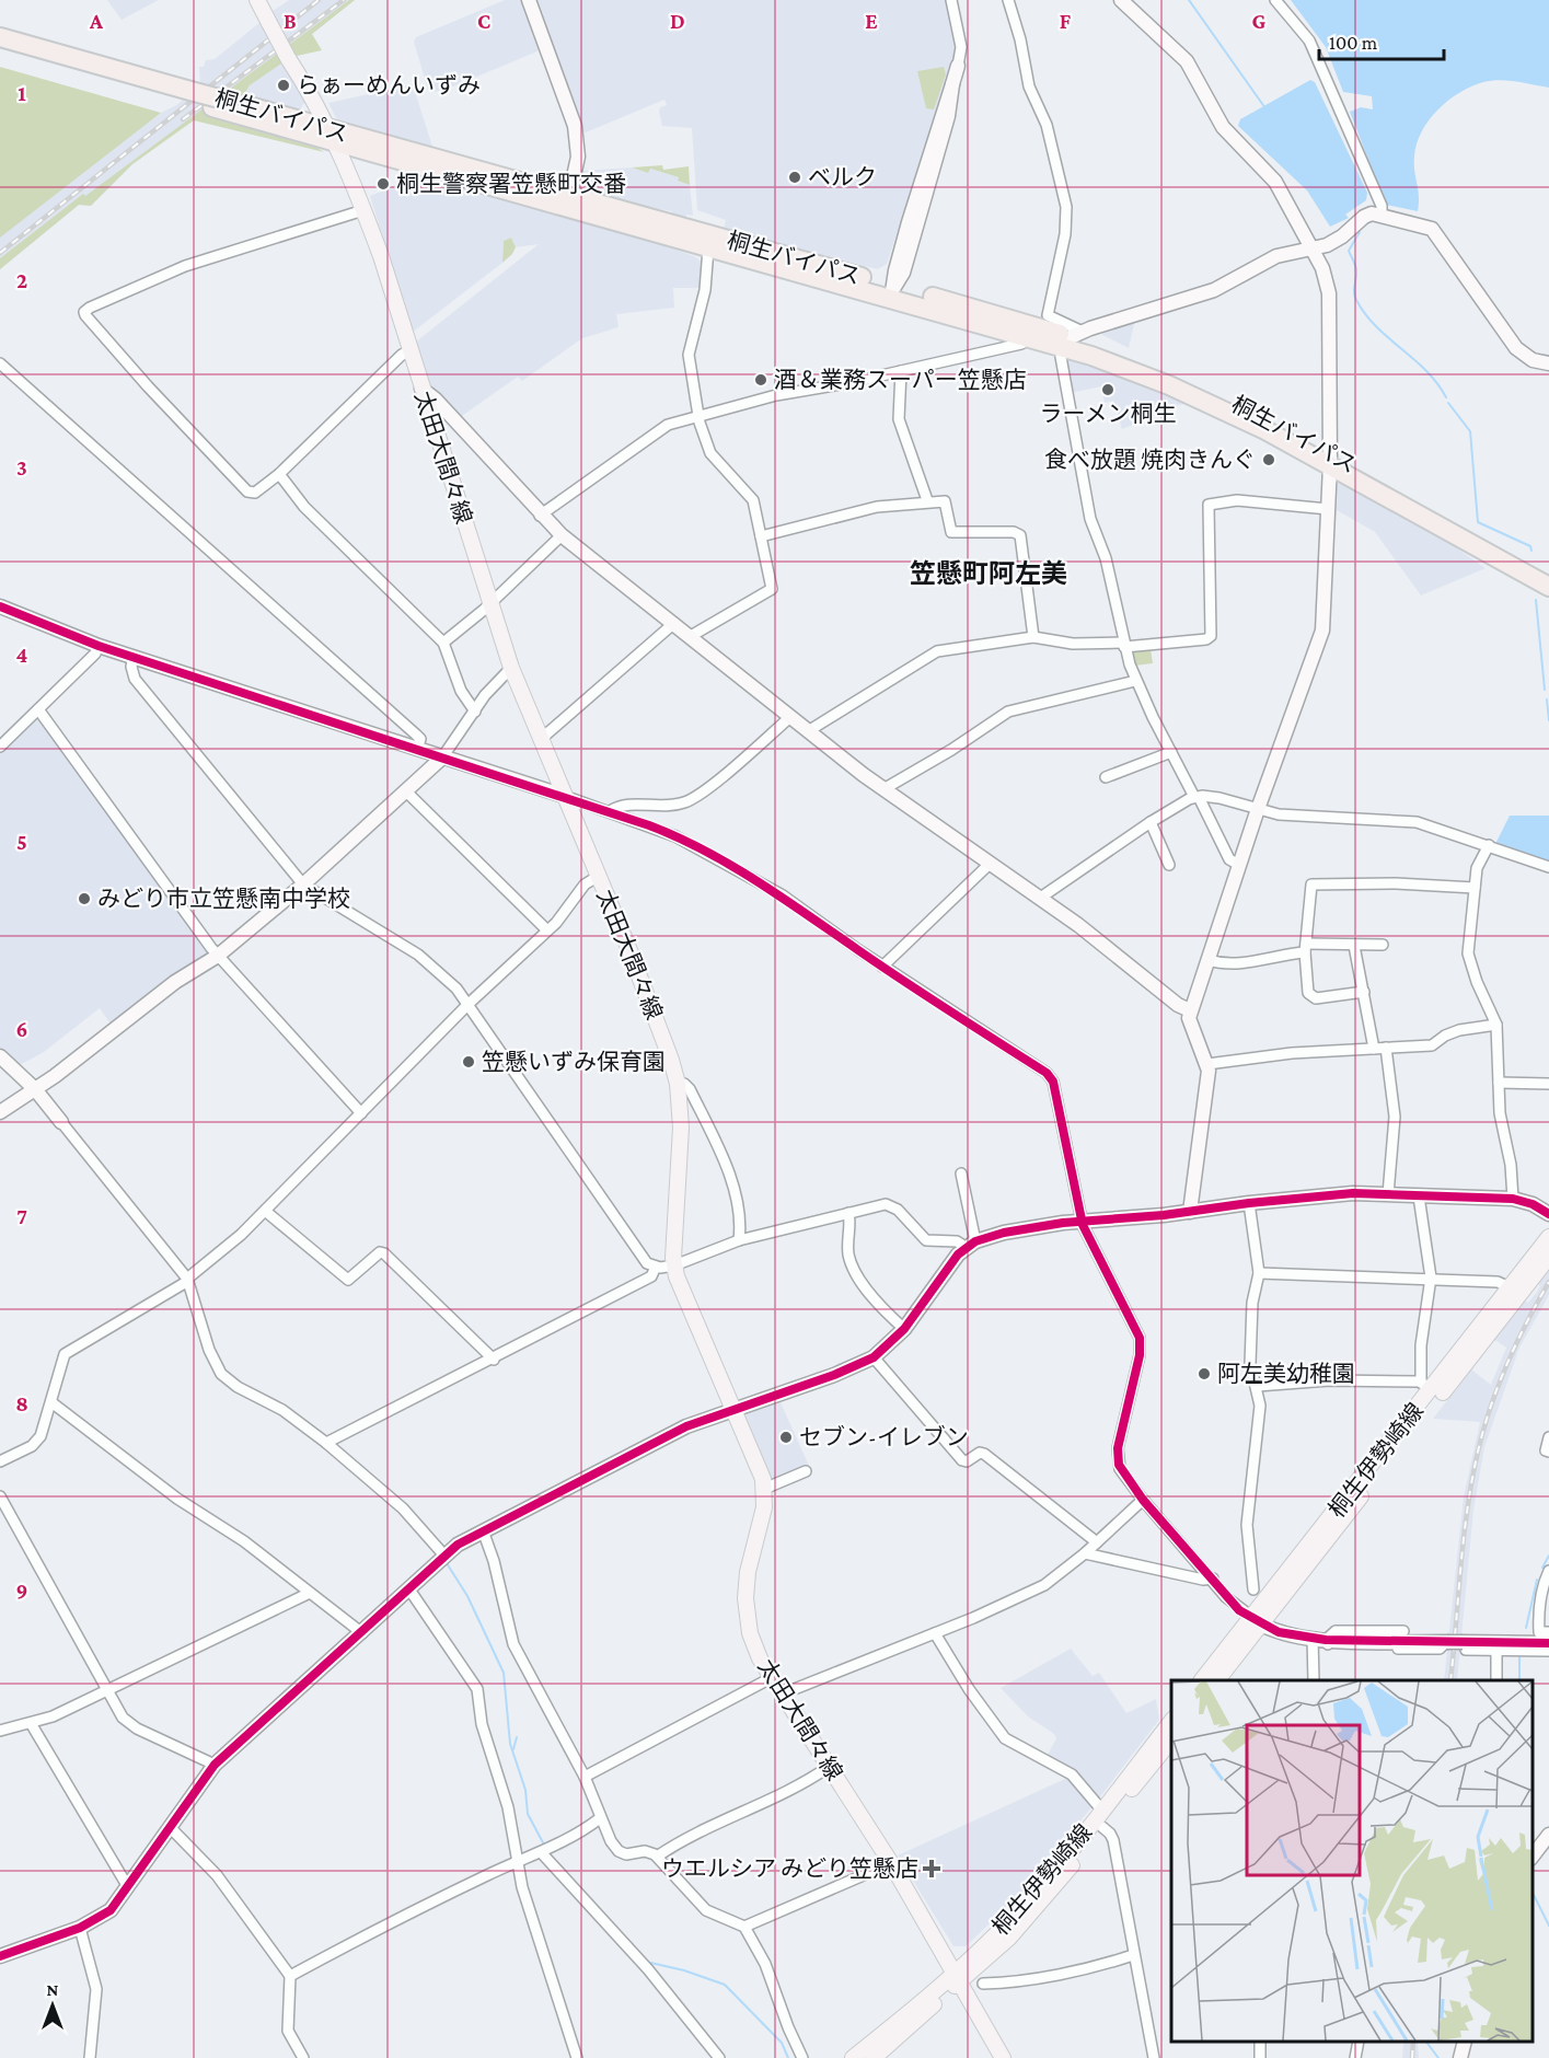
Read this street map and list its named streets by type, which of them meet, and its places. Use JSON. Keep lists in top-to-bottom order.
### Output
{
  "streets": {
    "highway": ["桐生バイパス"],
    "main road": ["太田大間々線", "桐生伊勢崎線"]
  },
  "crossings": [
    ["桐生バイパス", "太田大間々線"],
    ["太田大間々線", "桐生伊勢崎線"]
  ],
  "districts": ["笠懸町阿左美"],
  "places": {
    "other": [
      "らぁーめんいずみ",
      "ベルク",
      "桐生警察署笠懸町交番",
      "酒＆業務スーパー笠懸店",
      "ラーメン桐生",
      "食べ放題 焼肉きんぐ",
      "みどり市立笠懸南中学校",
      "笠懸いずみ保育園",
      "阿左美幼稚園",
      "セブン-イレブン"
    ],
    "health": ["ウエルシア みどり笠懸店"]
  },
  "scale_bar": "100 m",
  "north": "top",
  "grid": {
    "columns": [
      "A",
      "B",
      "C",
      "D",
      "E",
      "F",
      "G"
    ],
    "rows": [
      "1",
      "2",
      "3",
      "4",
      "5",
      "6",
      "7",
      "8",
      "9"
    ]
  }
}
